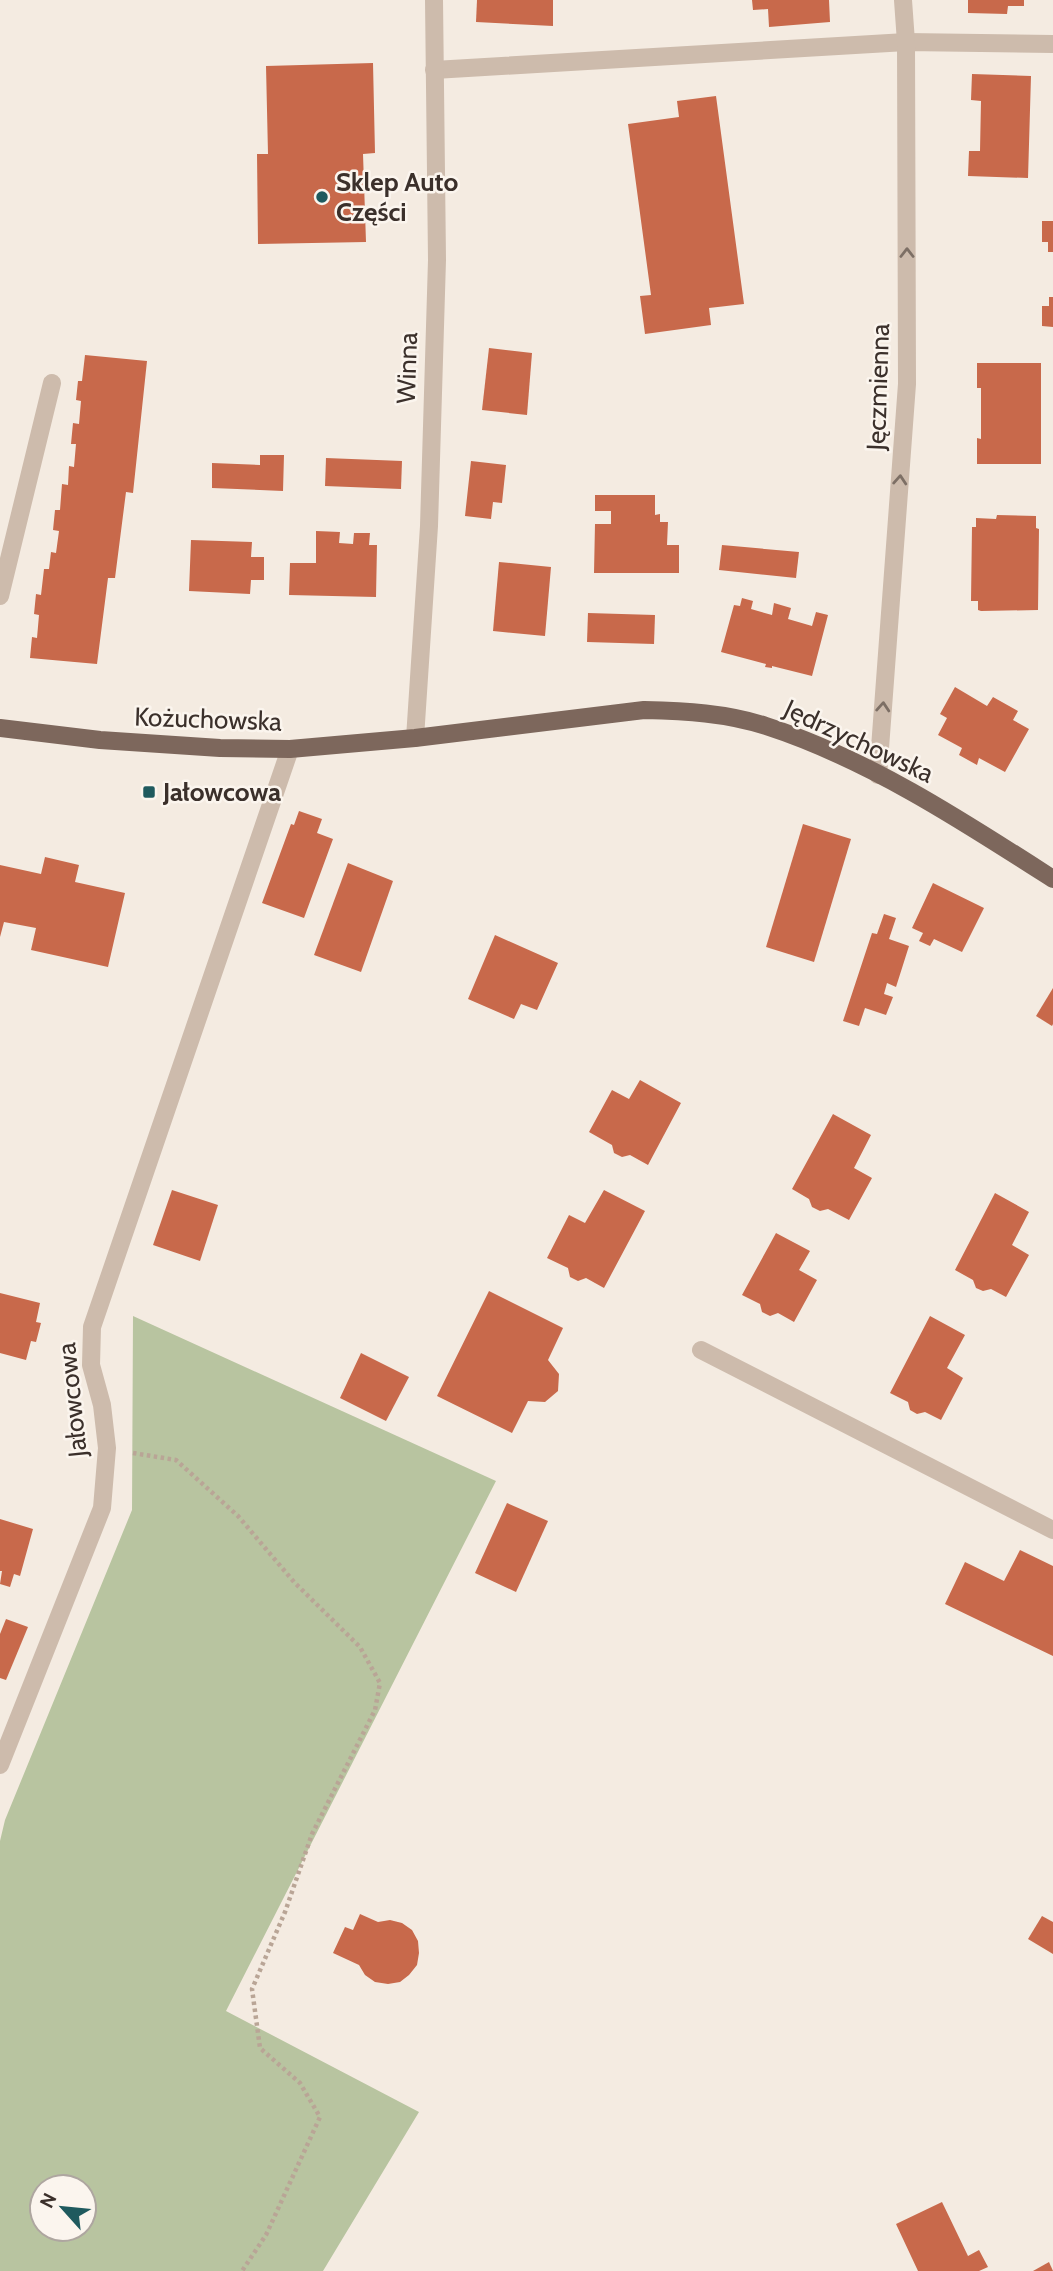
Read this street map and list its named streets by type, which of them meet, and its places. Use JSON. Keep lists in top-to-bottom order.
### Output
{
  "streets": {
    "main road": ["Kożuchowska", "Jędrzychowska"],
    "street": ["Winna", "Jęczmienna", "Jałowcowa"]
  },
  "crossings": [
    ["Winna", "Kożuchowska"],
    ["Winna", "Jędrzychowska"],
    ["Jęczmienna", "Jędrzychowska"],
    ["Kożuchowska", "Jędrzychowska"],
    ["Kożuchowska", "Jałowcowa"]
  ],
  "one_way": ["Jęczmienna"],
  "places": {
    "other": ["Sklep Auto Części"],
    "transit": ["Jałowcowa"]
  },
  "north": "top left"
}
